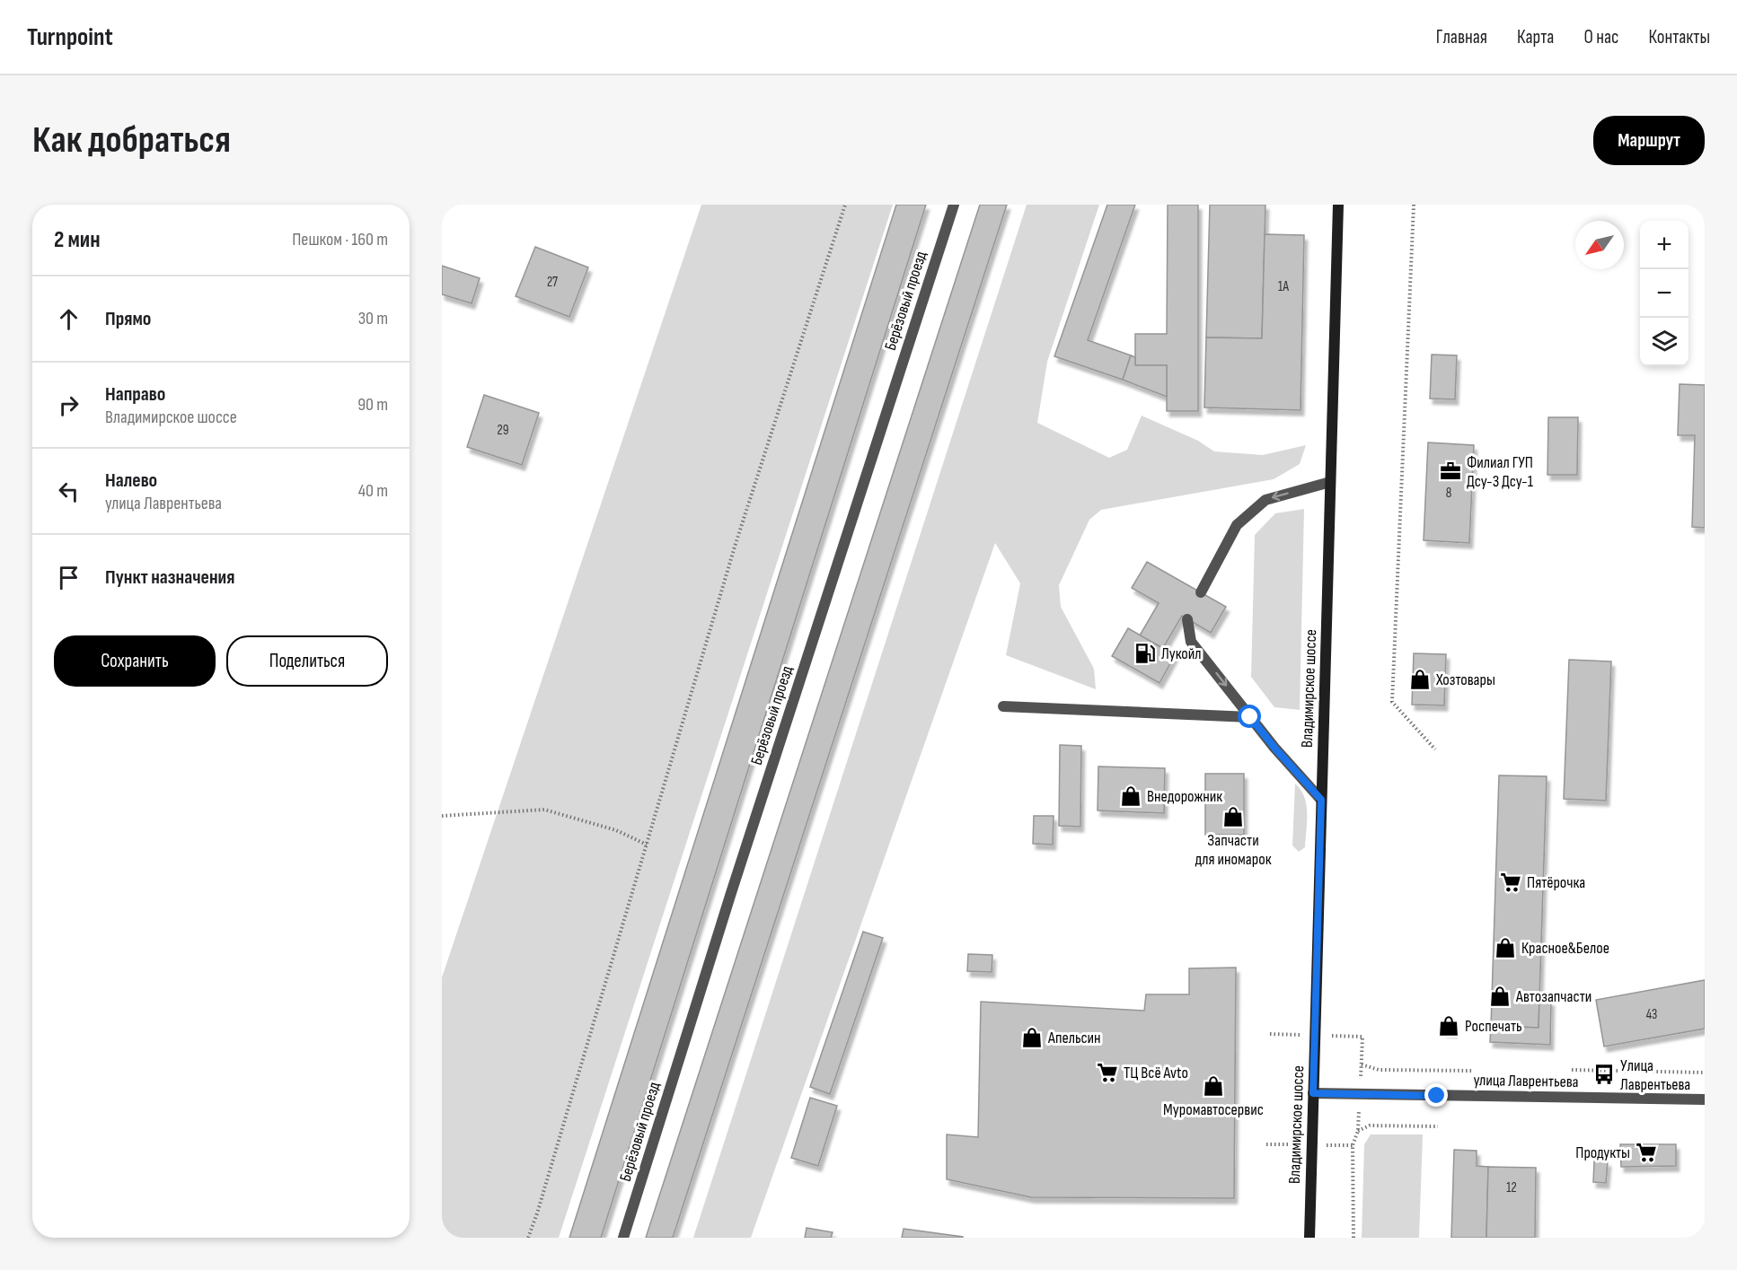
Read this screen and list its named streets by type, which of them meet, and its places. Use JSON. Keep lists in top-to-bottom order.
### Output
{
  "streets": {
    "main road": ["Владимирское шоссе"],
    "street": ["Берёзовый проезд", "улица Лаврентьева"]
  },
  "crossings": [
    ["Владимирское шоссе", "улица Лаврентьева"]
  ],
  "places": {
    "office": ["Филиал ГУП Дсу-3 Дсу-1"],
    "fuel station": ["Лукойл"],
    "shop": [
      "Хозтовары",
      "Внедорожник",
      "Запчасти для иномарок",
      "Красное&Белое",
      "Автозапчасти",
      "Роспечать",
      "Апельсин",
      "Муромавтосервис"
    ],
    "supermarket": ["Пятёрочка", "ТЦ Всё Avto", "Продукты"],
    "bus stop": ["Улица Лаврентьева"]
  },
  "house_numbers": [
    "27",
    "1А",
    "29",
    "8",
    "43",
    "12"
  ],
  "north": "bottom left",
  "page": {
    "header": "Turnpoint",
    "nav": [
      "Главная",
      "Карта",
      "О нас",
      "Контакты"
    ],
    "buttons": [
      "Маршрут",
      ["Сохранить", "Поделиться"]
    ],
    "title": "Как добраться",
    "heading": ["2 мин", "Пешком · 160 m"],
    "map_buttons": ["+", "−"],
    "list": [
      ["Прямо", "30 m"],
      ["Направо", "Владимирское шоссе", "90 m"],
      ["Налево", "улица Лаврентьева", "40 m"],
      "Пункт назначения"
    ]
  }
}
